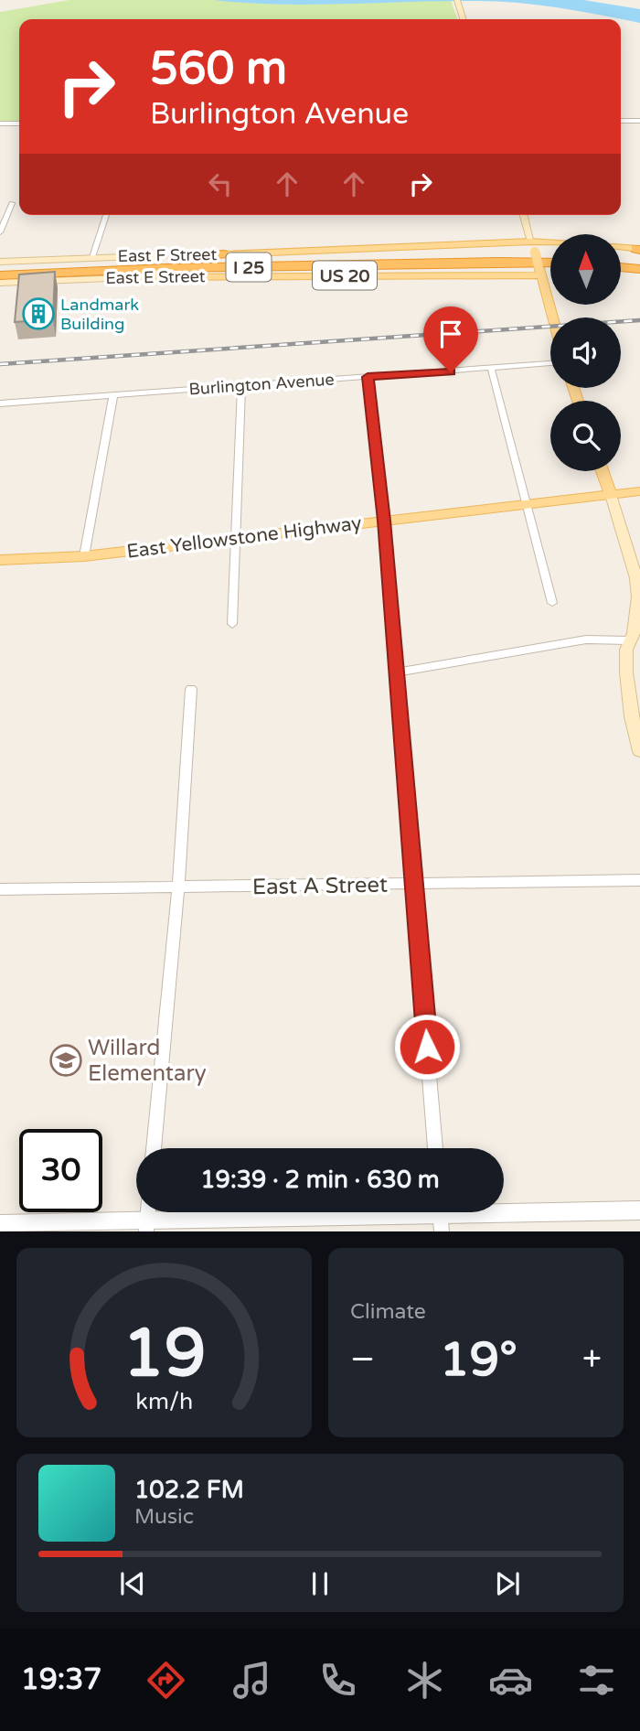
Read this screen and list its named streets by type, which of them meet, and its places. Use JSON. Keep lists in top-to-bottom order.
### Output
{
  "streets": {
    "highway": ["I 25", "US 20"],
    "main road": ["East F Street", "East E Street", "East Yellowstone Highway"],
    "street": ["Burlington Avenue", "East A Street"]
  },
  "crossings": [
    ["East F Street", "US 20"],
    ["I 25", "US 20"],
    ["US 20", "East E Street"]
  ],
  "places": {
    "building": ["Landmark Building"],
    "school or university": ["Willard Elementary"]
  },
  "north": "top",
  "page": {
    "turn": ["560 m", "Burlington Avenue"],
    "limit": "30",
    "trip": "19:39 · 2 min · 630 m",
    "tile": "Climate",
    "heat": ["−", "19°", "+"],
    "song": ["102.2 FM", "Music"],
    "tabs": "19:37",
    "gauge": ["19", "km/h"]
  }
}
